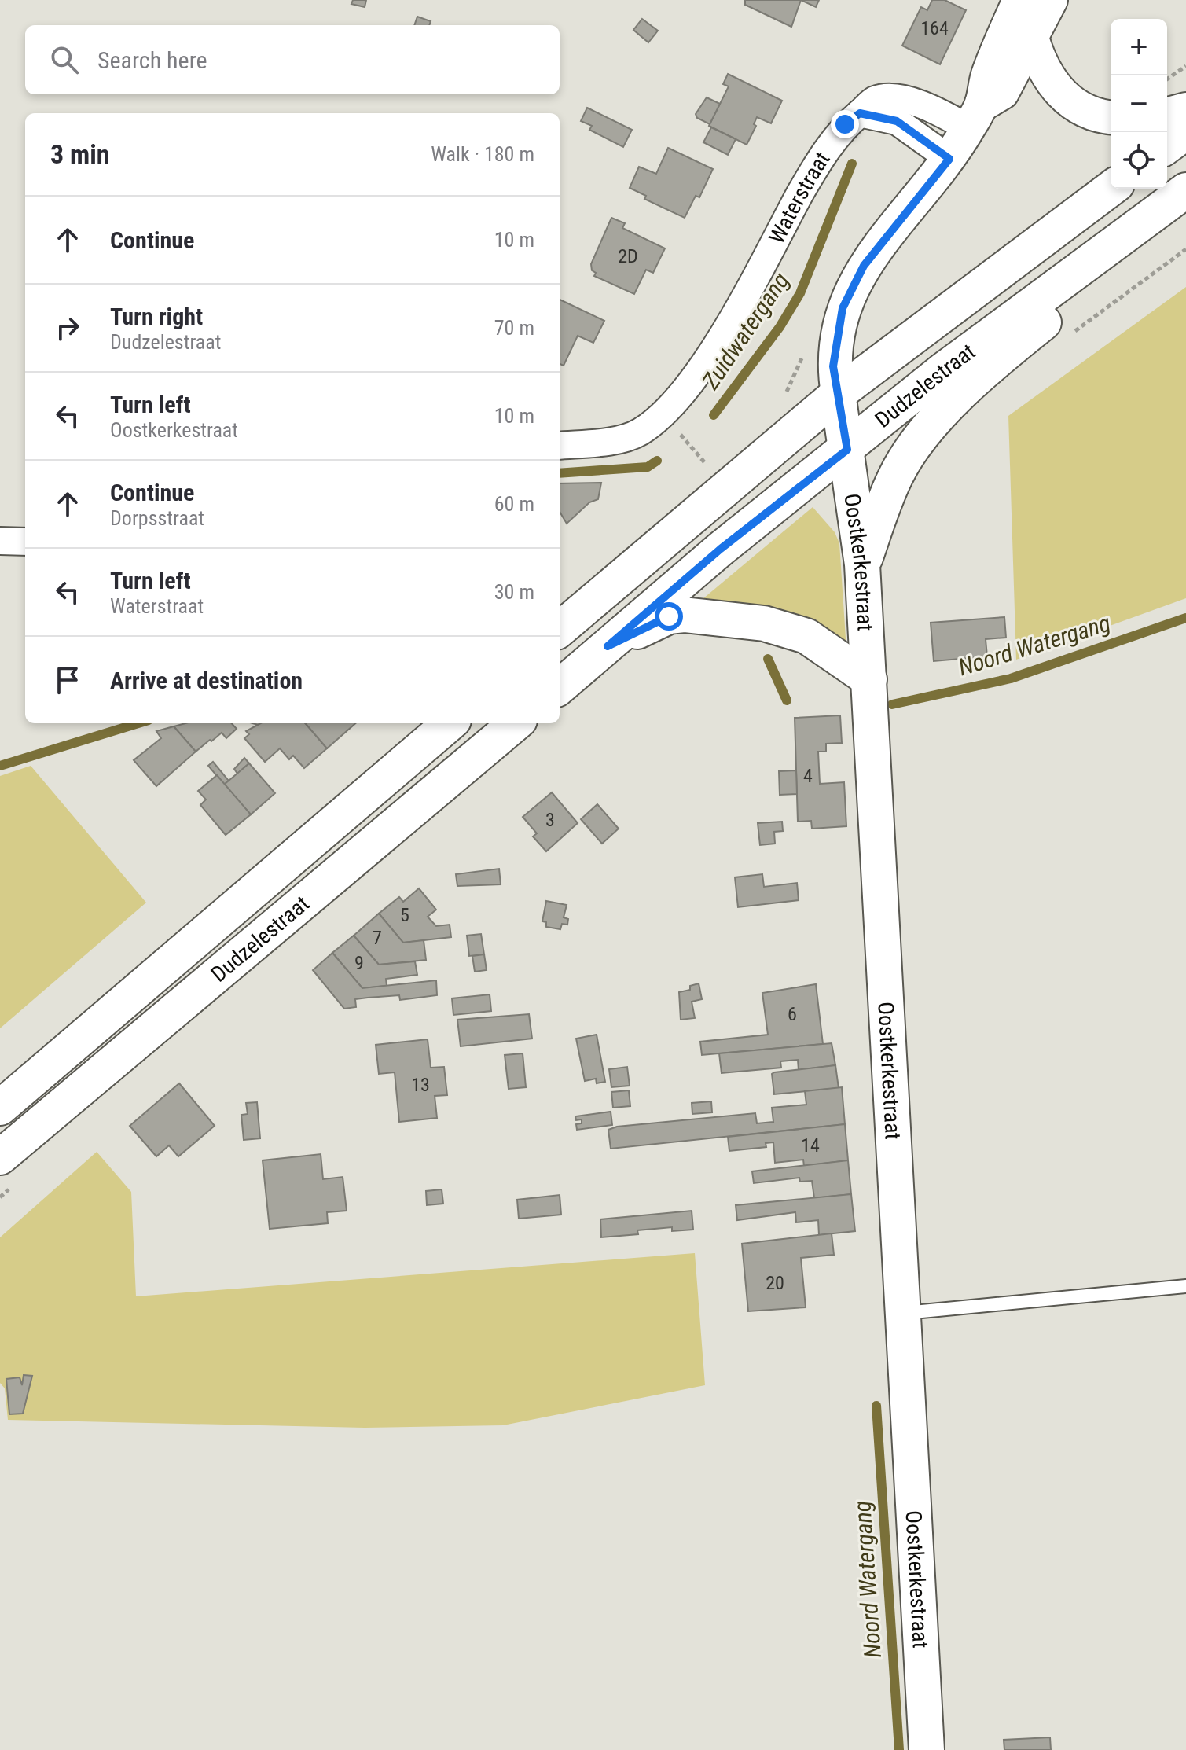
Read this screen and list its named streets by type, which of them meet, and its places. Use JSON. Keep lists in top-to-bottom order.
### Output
{
  "streets": {
    "main road": ["Dudzelestraat", "Oostkerkestraat"],
    "street": ["Waterstraat"]
  },
  "crossings": [
    ["Dudzelestraat", "Oostkerkestraat"]
  ],
  "water": ["Zuidwatergang", "Noord Watergang"],
  "house_numbers": [
    "164",
    "2D",
    "4",
    "3",
    "5",
    "7",
    "9",
    "6",
    "13",
    "14",
    "20"
  ],
  "page": {
    "map_buttons": ["+", "−"],
    "search": "Search here",
    "heading": ["3 min", "Walk · 180 m"],
    "list": [
      ["Continue", "10 m"],
      ["Turn right", "Dudzelestraat", "70 m"],
      ["Turn left", "Oostkerkestraat", "10 m"],
      ["Continue", "Dorpsstraat", "60 m"],
      ["Turn left", "Waterstraat", "30 m"],
      "Arrive at destination"
    ]
  }
}
